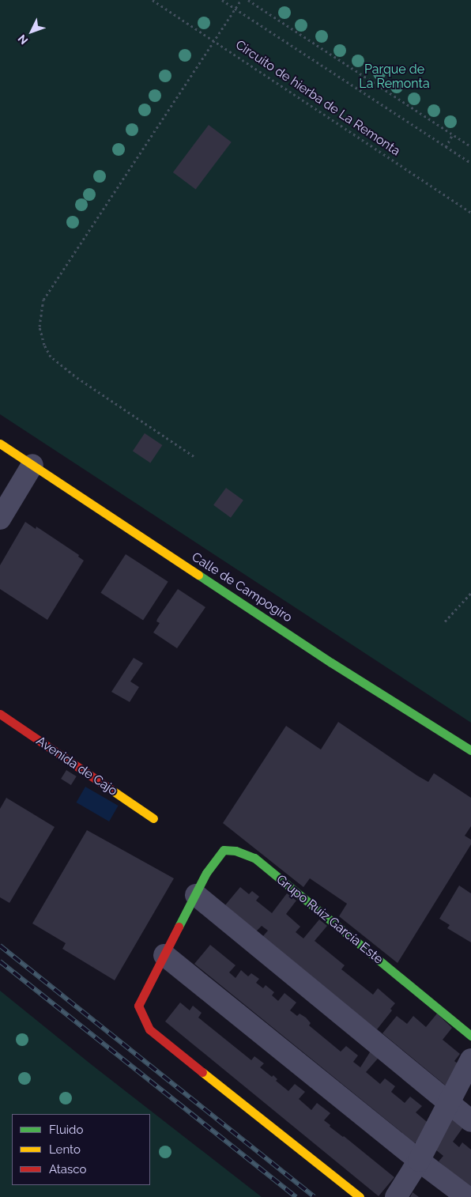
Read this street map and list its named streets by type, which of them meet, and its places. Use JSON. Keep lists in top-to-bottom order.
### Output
{
  "streets": {
    "main road": ["Calle de Campogiro", "Avenida de Cajo", "Grupo Ruiz García Este"],
    "path": ["Circuito de hierba de La Remonta"]
  },
  "parks": ["Parque de La Remonta"],
  "legend": ["Fluido", "Lento", "Atasco"],
  "north": "bottom left"
}
